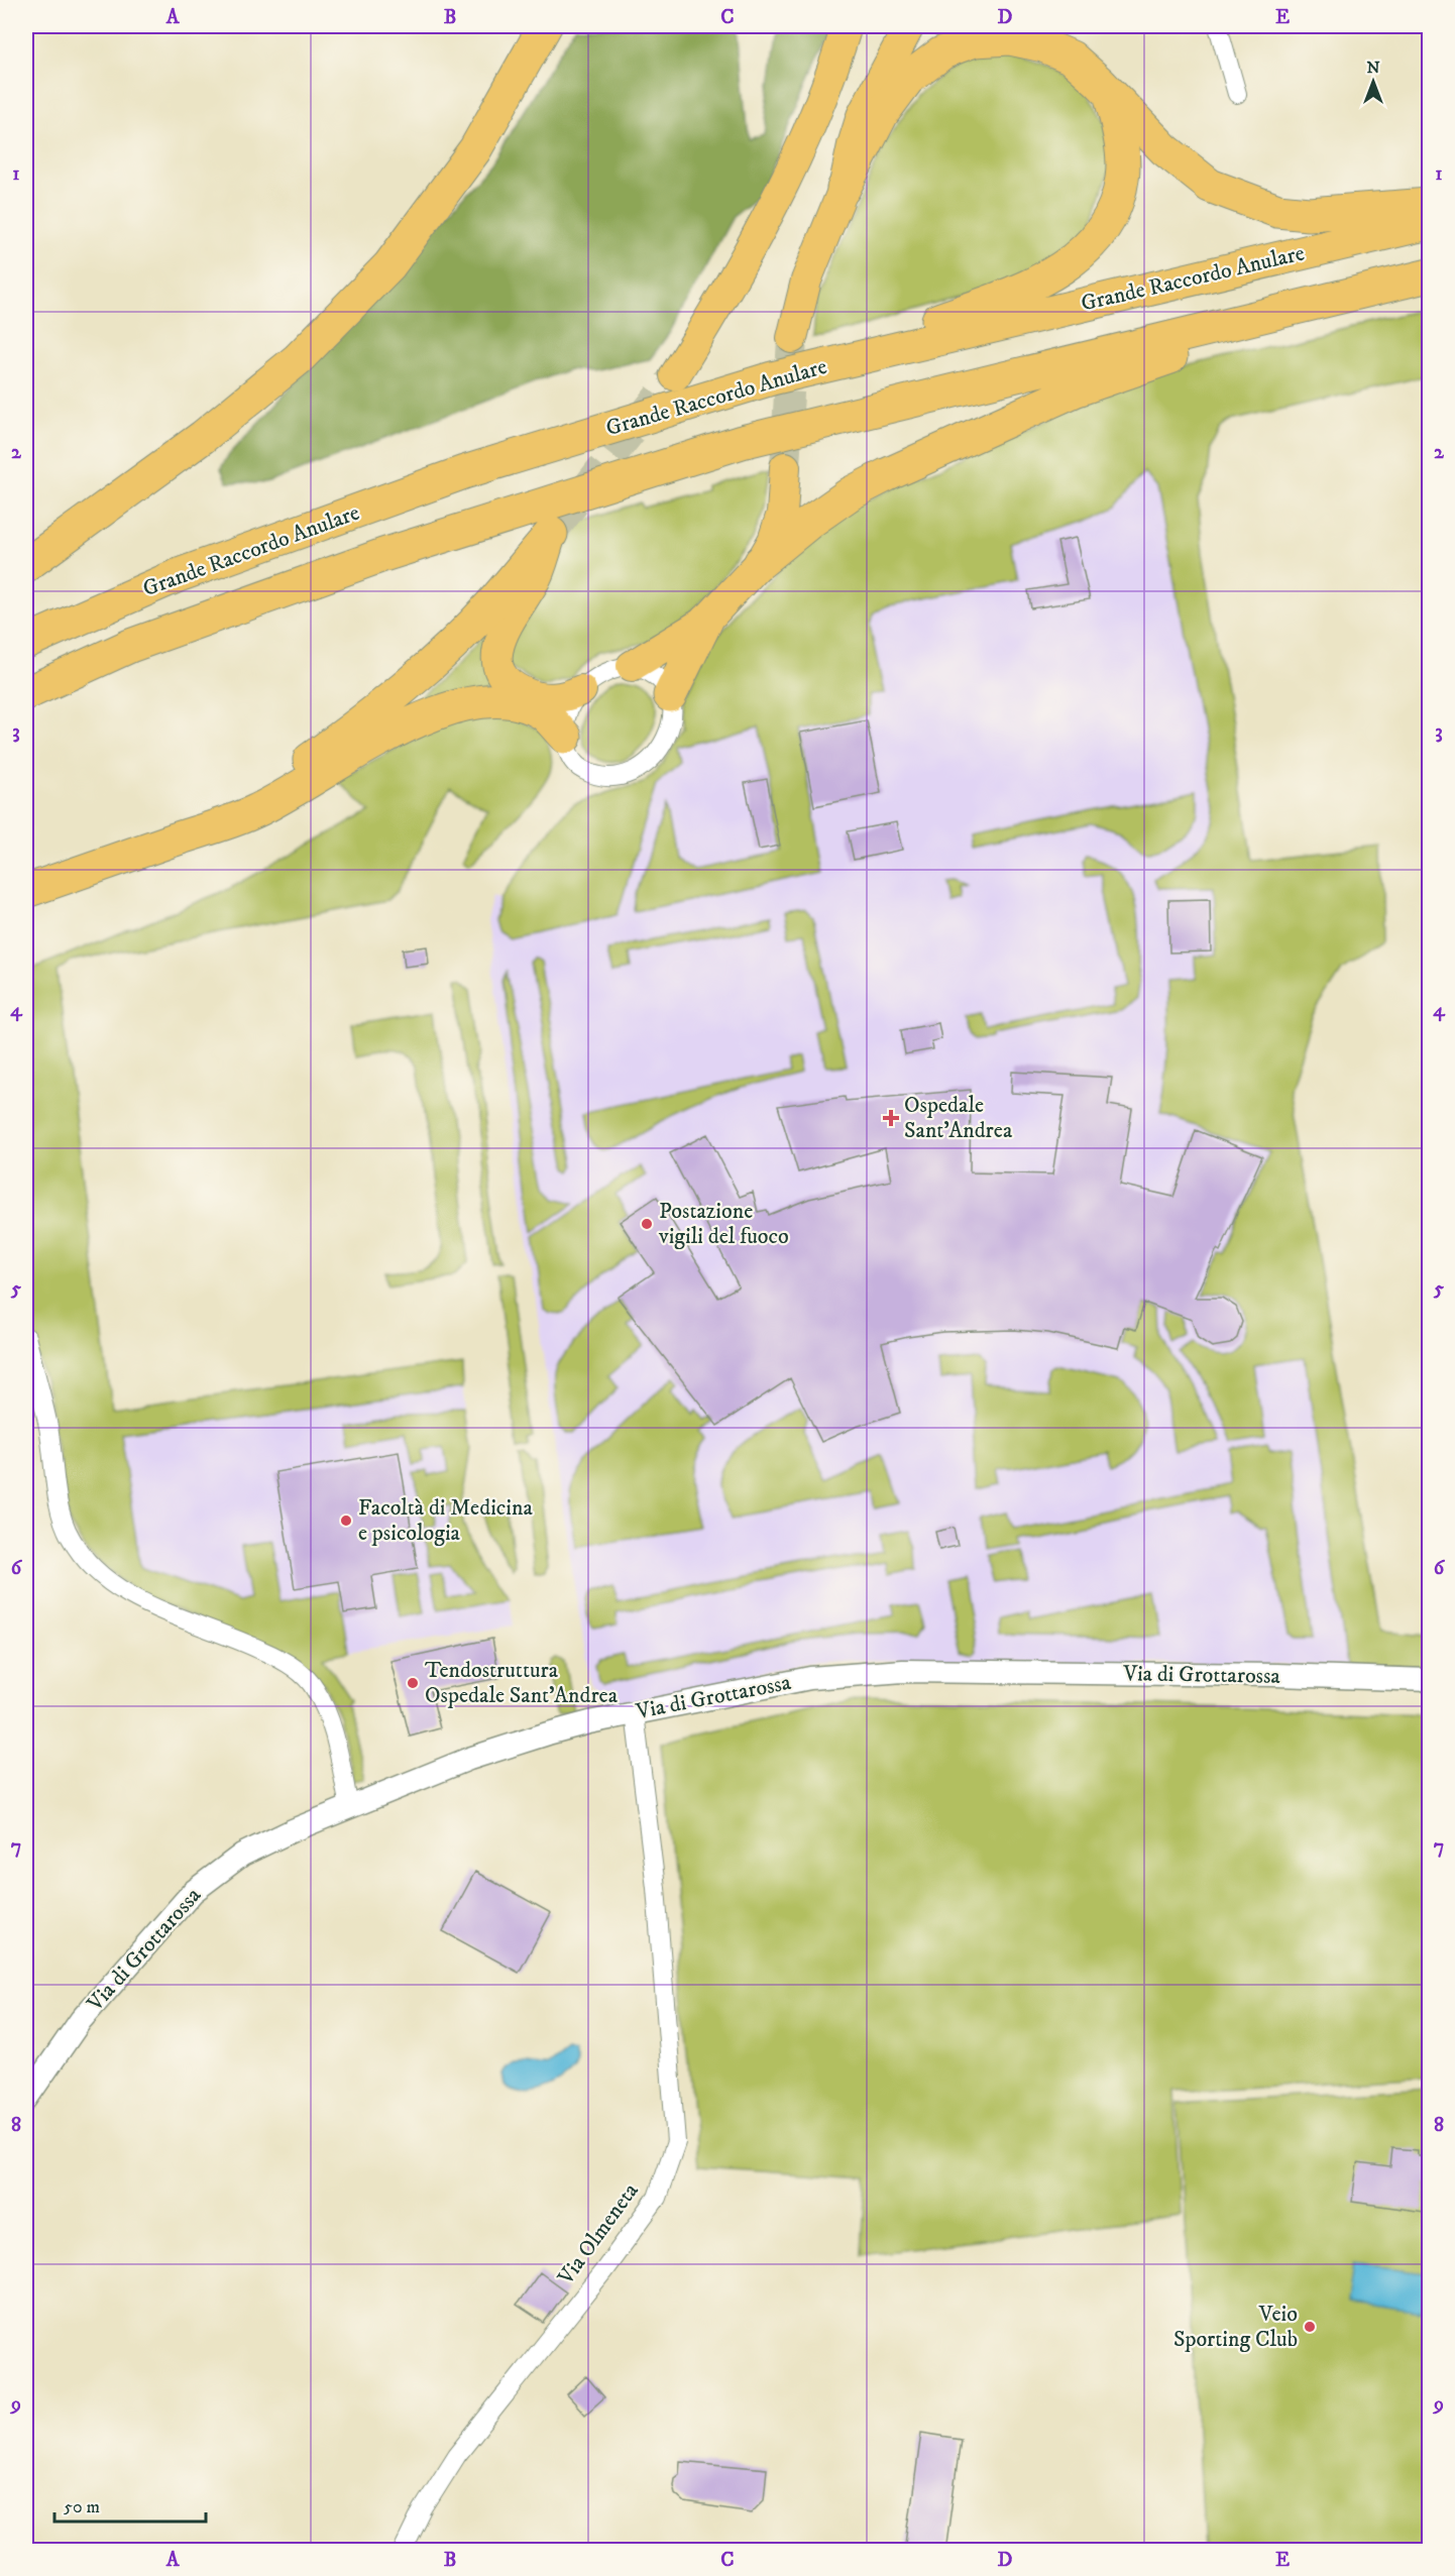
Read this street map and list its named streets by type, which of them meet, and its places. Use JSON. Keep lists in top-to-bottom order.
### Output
{
  "streets": {
    "highway": ["Grande Raccordo Anulare"],
    "street": ["Via di Grottarossa", "Via Olmeneta"]
  },
  "crossings": [
    ["Via di Grottarossa", "Via Olmeneta"]
  ],
  "places": {
    "health": ["Ospedale Sant'Andrea"],
    "other": [
      "Postazione vigili del fuoco",
      "Facoltà di Medicina e psicologia",
      "Tendostruttura Ospedale Sant'Andrea",
      "Veio Sporting Club"
    ]
  },
  "scale_bar": "50 m",
  "north": "top",
  "grid": {
    "columns": [
      "A",
      "B",
      "C",
      "D",
      "E"
    ],
    "rows": [
      "1",
      "2",
      "3",
      "4",
      "5",
      "6",
      "7",
      "8",
      "9"
    ]
  }
}
